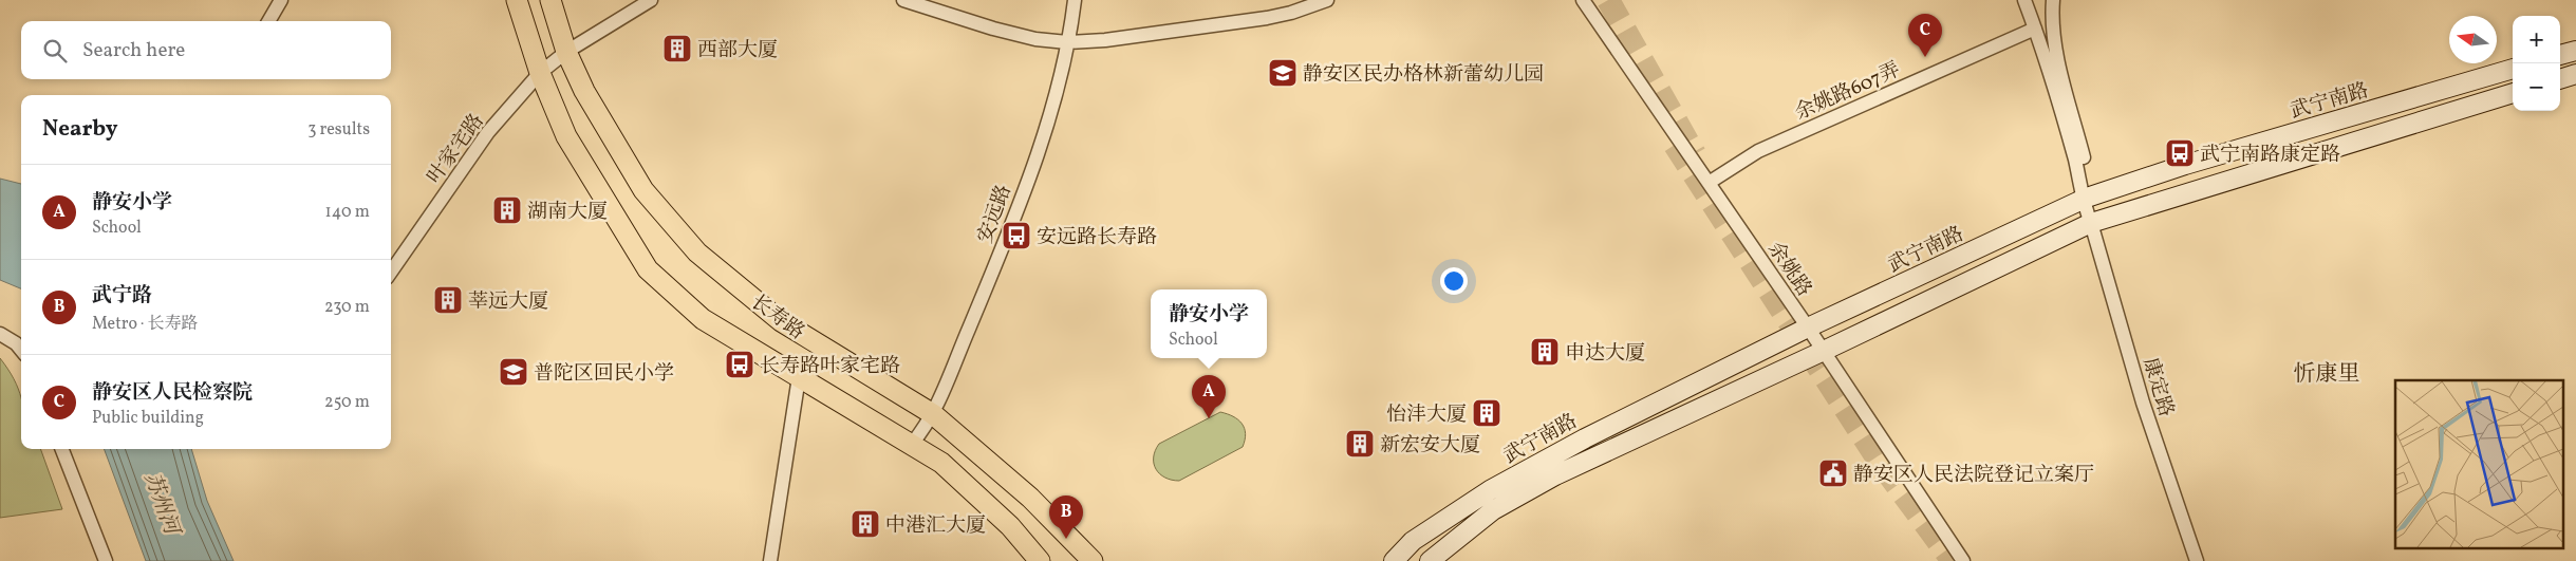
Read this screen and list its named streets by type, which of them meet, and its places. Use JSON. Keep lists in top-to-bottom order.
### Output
{
  "streets": {
    "main road": ["武宁南路", "长寿路"],
    "street": [
      "余姚路607弄",
      "叶家宅路",
      "安远路",
      "余姚路",
      "康定路"
    ]
  },
  "crossings": [
    ["余姚路607弄", "余姚路"],
    ["余姚路607弄", "康定路"],
    ["武宁南路", "余姚路"],
    ["武宁南路", "康定路"],
    ["叶家宅路", "长寿路"],
    ["安远路", "长寿路"]
  ],
  "districts": ["忻康里"],
  "water": ["苏州河"],
  "places": {
    "building": [
      "西部大厦",
      "湖南大厦",
      "莘远大厦",
      "申达大厦",
      "怡沣大厦",
      "新宏安大厦",
      "中港汇大厦"
    ],
    "school or university": ["静安区民办格林新蕾幼儿园", "普陀区回民小学"],
    "bus stop": ["武宁南路康定路", "安远路长寿路", "长寿路叶家宅路"],
    "public building": ["静安区人民法院登记立案厅"]
  },
  "north": "left",
  "page": {
    "pins": ["C", "A", "B"],
    "map_buttons": ["+", "−"],
    "search": "Search here",
    "heading": ["Nearby", "3 results"],
    "list": [
      {
        "mark": "A",
        "name": "静安小学",
        "note": "School",
        "value": "140 m"
      },
      {
        "mark": "B",
        "name": "武宁路",
        "note": "Metro · 长寿路",
        "value": "230 m"
      },
      {
        "mark": "C",
        "name": "静安区人民检察院",
        "note": "Public building",
        "value": "250 m"
      }
    ],
    "popup": ["静安小学", "School"]
  }
}
